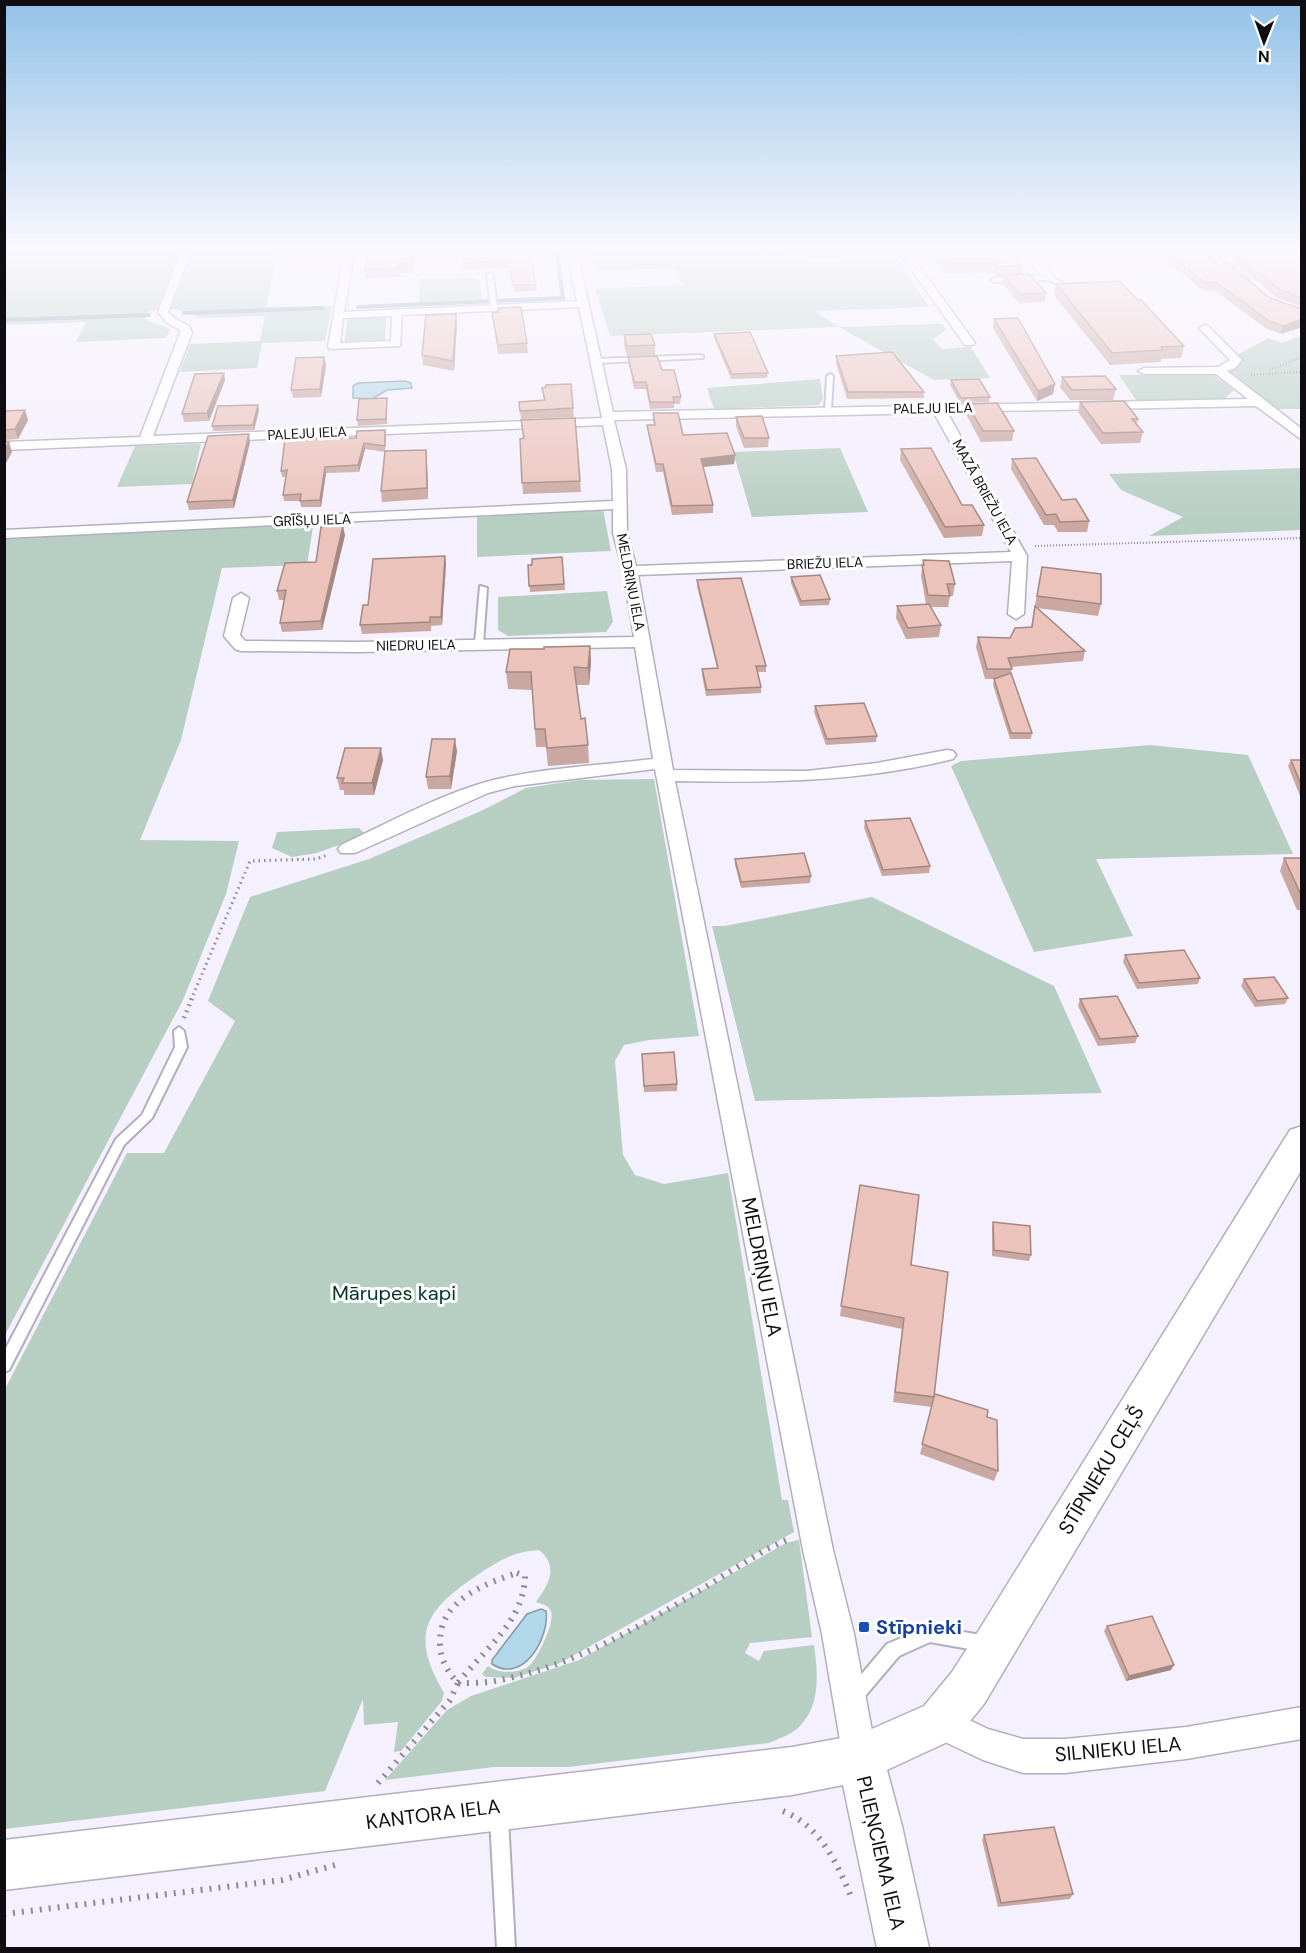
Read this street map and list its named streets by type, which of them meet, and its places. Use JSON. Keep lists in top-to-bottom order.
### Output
{
  "streets": {
    "main road": ["STĪPNIEKU CEĻŠ", "KANTORA IELA", "PLIEŅCIEMA IELA"],
    "street": [
      "PALEJU IELA",
      "MAZĀ BRIEŽU IELA",
      "GRĪŠĻU IELA",
      "BRIEŽU IELA",
      "MELDRIŅU IELA",
      "NIEDRU IELA",
      "SILNIEKU IELA"
    ]
  },
  "crossings": [
    ["PALEJU IELA", "MAZĀ BRIEŽU IELA"],
    ["PALEJU IELA", "MELDRIŅU IELA"],
    ["MAZĀ BRIEŽU IELA", "BRIEŽU IELA"],
    ["GRĪŠĻU IELA", "MELDRIŅU IELA"],
    ["BRIEŽU IELA", "MELDRIŅU IELA"],
    ["MELDRIŅU IELA", "NIEDRU IELA"],
    ["MELDRIŅU IELA", "STĪPNIEKU CEĻŠ"],
    ["MELDRIŅU IELA", "KANTORA IELA"],
    ["MELDRIŅU IELA", "PLIEŅCIEMA IELA"],
    ["STĪPNIEKU CEĻŠ", "SILNIEKU IELA"],
    ["STĪPNIEKU CEĻŠ", "KANTORA IELA"],
    ["STĪPNIEKU CEĻŠ", "PLIEŅCIEMA IELA"],
    ["KANTORA IELA", "PLIEŅCIEMA IELA"]
  ],
  "parks": ["Mārupes kapi"],
  "places": {
    "transit": ["Stīpnieki"]
  },
  "north": "bottom"
}
